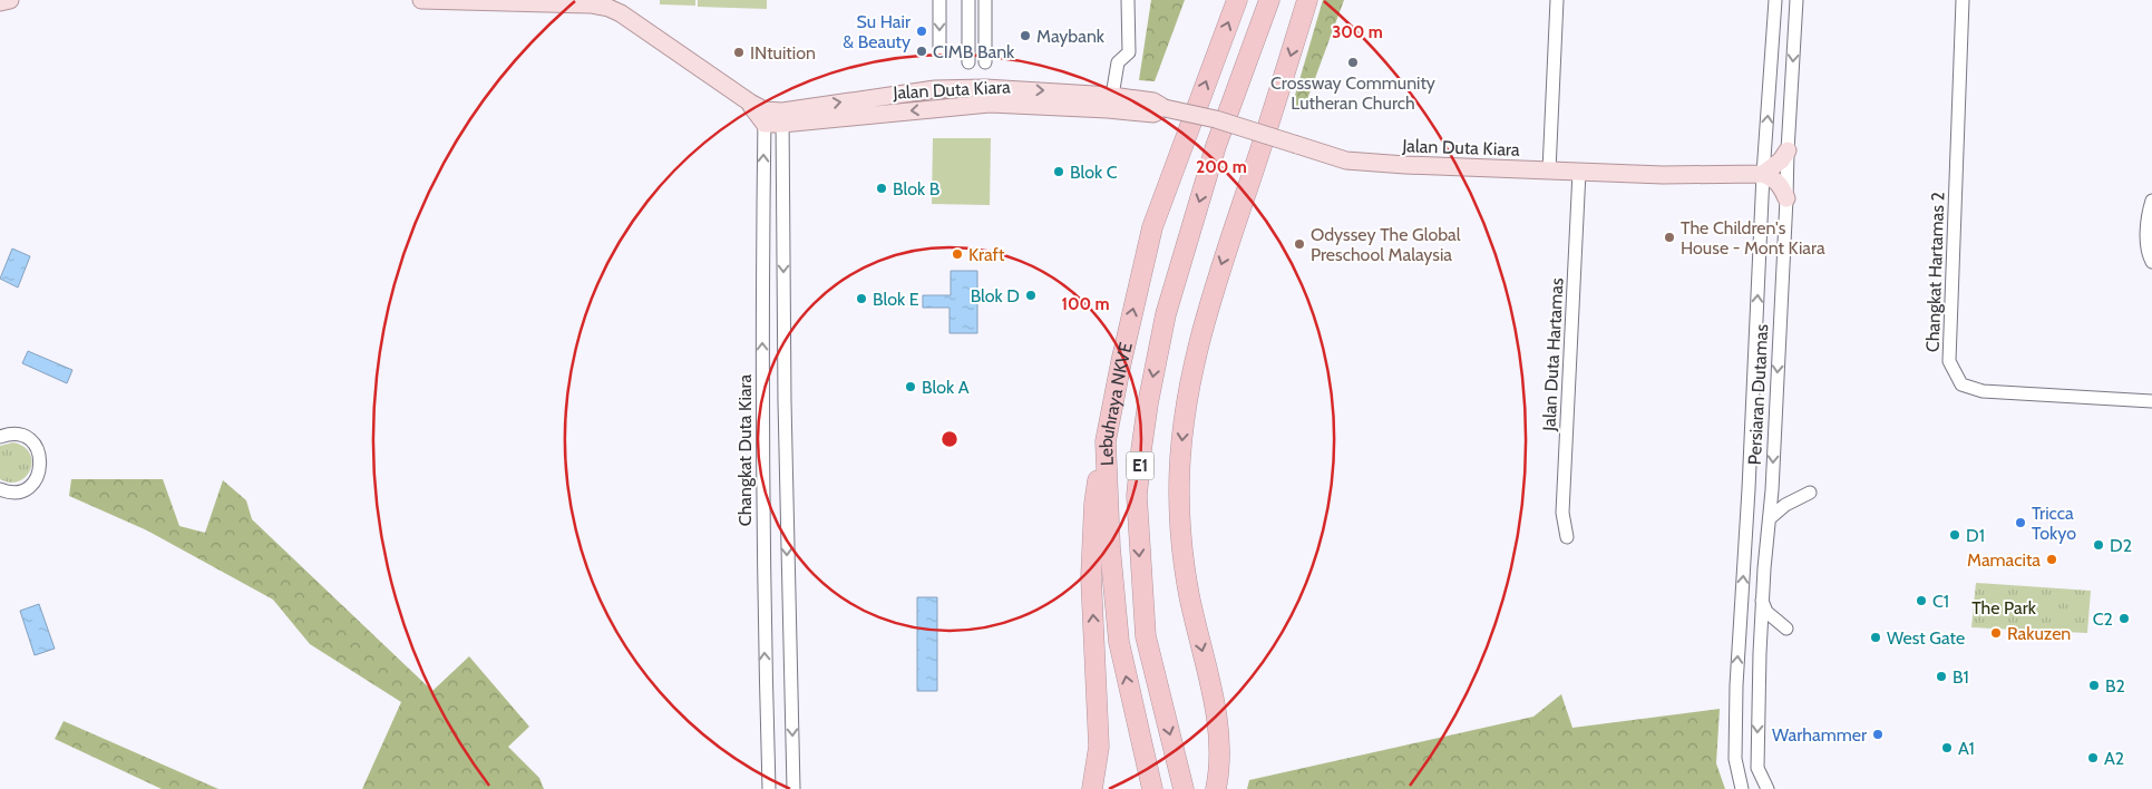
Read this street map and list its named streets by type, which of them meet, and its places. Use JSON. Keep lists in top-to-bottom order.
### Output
{
  "streets": {
    "highway": ["Lebuhraya NKVE", "E1"],
    "main road": ["Jalan Duta Kiara"],
    "street": [
      "Changkat Hartamas 2",
      "Jalan Duta Hartamas",
      "Persiaran Dutamas",
      "Changkat Duta Kiara"
    ]
  },
  "crossings": [
    ["Jalan Duta Kiara", "Jalan Duta Hartamas"],
    ["Jalan Duta Kiara", "Persiaran Dutamas"],
    ["Jalan Duta Kiara", "Changkat Duta Kiara"]
  ],
  "parks": ["The Park"],
  "places": [
    "Su Hair & Beauty",
    "Maybank",
    "CIMB Bank",
    "INtuition",
    "Crossway Community Lutheran Church",
    "Blok C",
    "Blok B",
    "The Children's House - Mont Kiara",
    "Odyssey The Global Preschool Malaysia",
    "Kraft",
    "Blok D",
    "Blok E",
    "Blok A",
    "Tricca Tokyo",
    "D1",
    "D2",
    "Mamacita",
    "C1",
    "C2",
    "Rakuzen",
    "West Gate",
    "B1",
    "B2",
    "Warhammer",
    "A1",
    "A2"
  ],
  "rings": ["300 m", "200 m", "100 m"]
}
